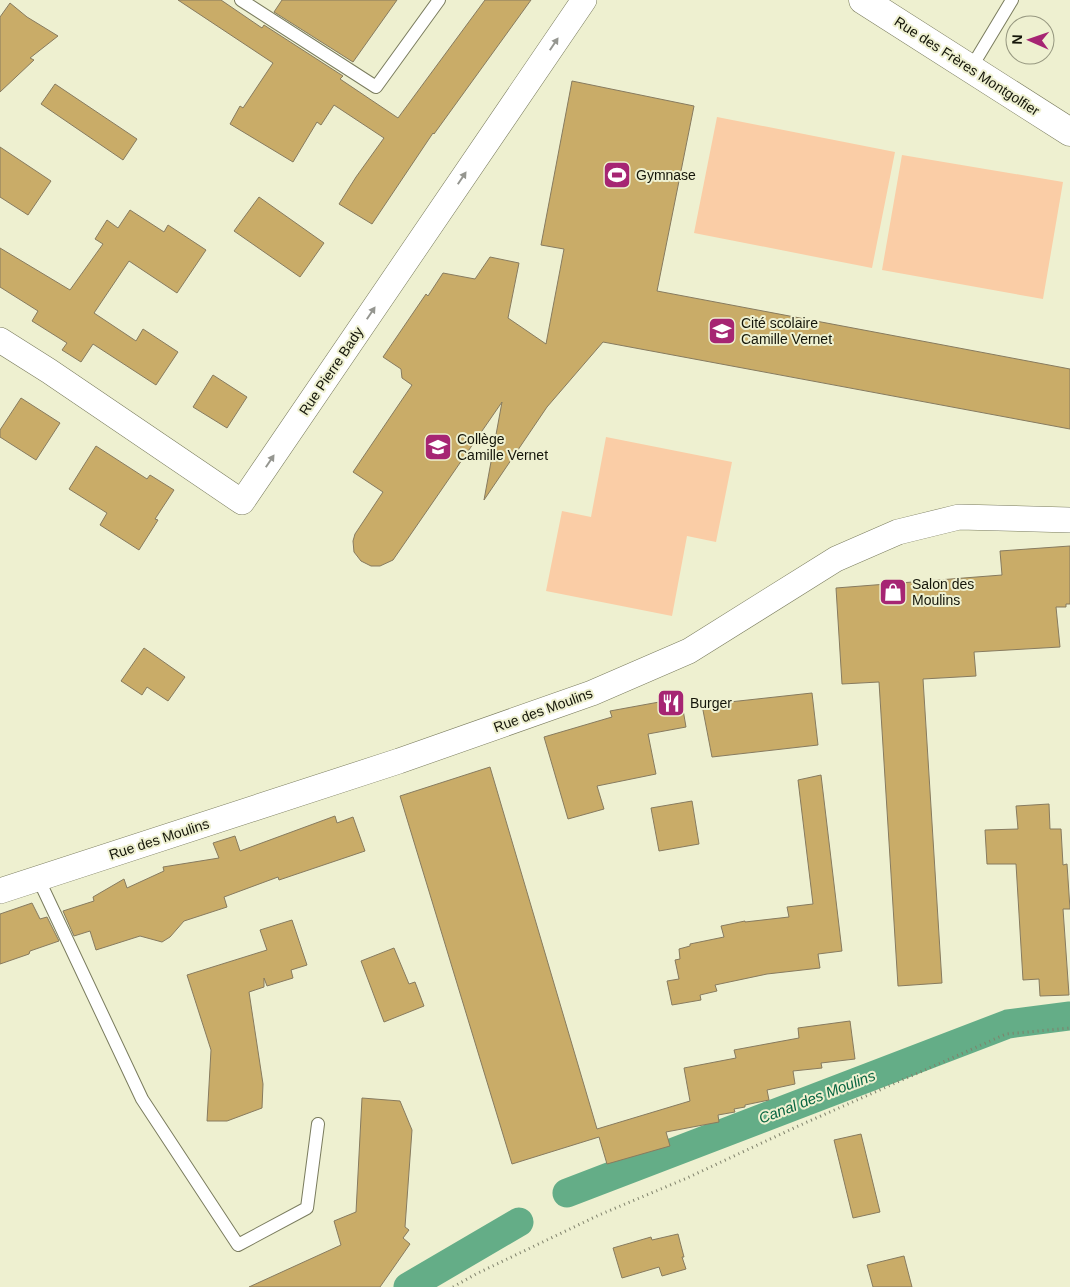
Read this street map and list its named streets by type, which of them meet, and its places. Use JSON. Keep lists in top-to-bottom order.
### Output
{
  "streets": {
    "street": ["Rue des Frères Montgolfier", "Rue Pierre Bady", "Rue des Moulins"]
  },
  "water": ["Canal des Moulins"],
  "places": {
    "sports": ["Gymnase"],
    "school or university": ["Cité scolaire Camille Vernet", "Collège Camille Vernet"],
    "shop": ["Salon des Moulins"],
    "restaurant": ["Burger"]
  },
  "north": "left"
}
